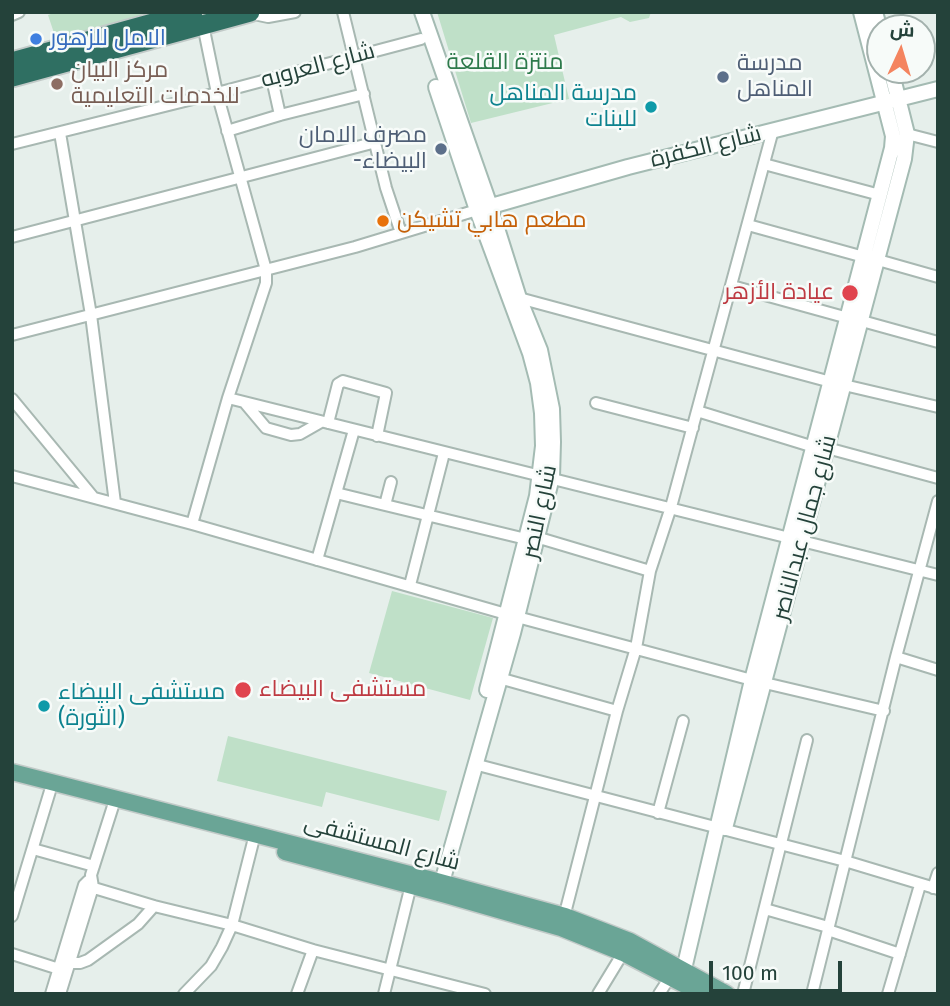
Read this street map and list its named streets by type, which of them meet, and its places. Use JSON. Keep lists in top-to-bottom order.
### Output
{
  "streets": {
    "main road": ["شارع المستشفى"],
    "street": [
      "شارع العروبه",
      "شارع الكفرة",
      "شارع النصر",
      "شارع جمال عبدالناصر"
    ]
  },
  "crossings": [
    ["شارع العروبه", "شارع النصر"],
    ["شارع الكفرة", "شارع النصر"],
    ["شارع الكفرة", "شارع جمال عبدالناصر"],
    ["شارع النصر", "شارع المستشفى"],
    ["شارع جمال عبدالناصر", "شارع المستشفى"]
  ],
  "parks": ["منتزة القلعة"],
  "places": [
    "الامل للزهور",
    "مدرسة المناهل",
    "مركز البيان للخدمات التعليمية",
    "مدرسة المناهل للبنات",
    "مصرف الامان -البيضاء",
    "مطعم هابي تشيكن",
    "عيادة الأزهر",
    "مستشفى البيضاء",
    "مستشفى البيضاء (الثورة)"
  ],
  "scale_bar": "100 m",
  "north": "top"
}
